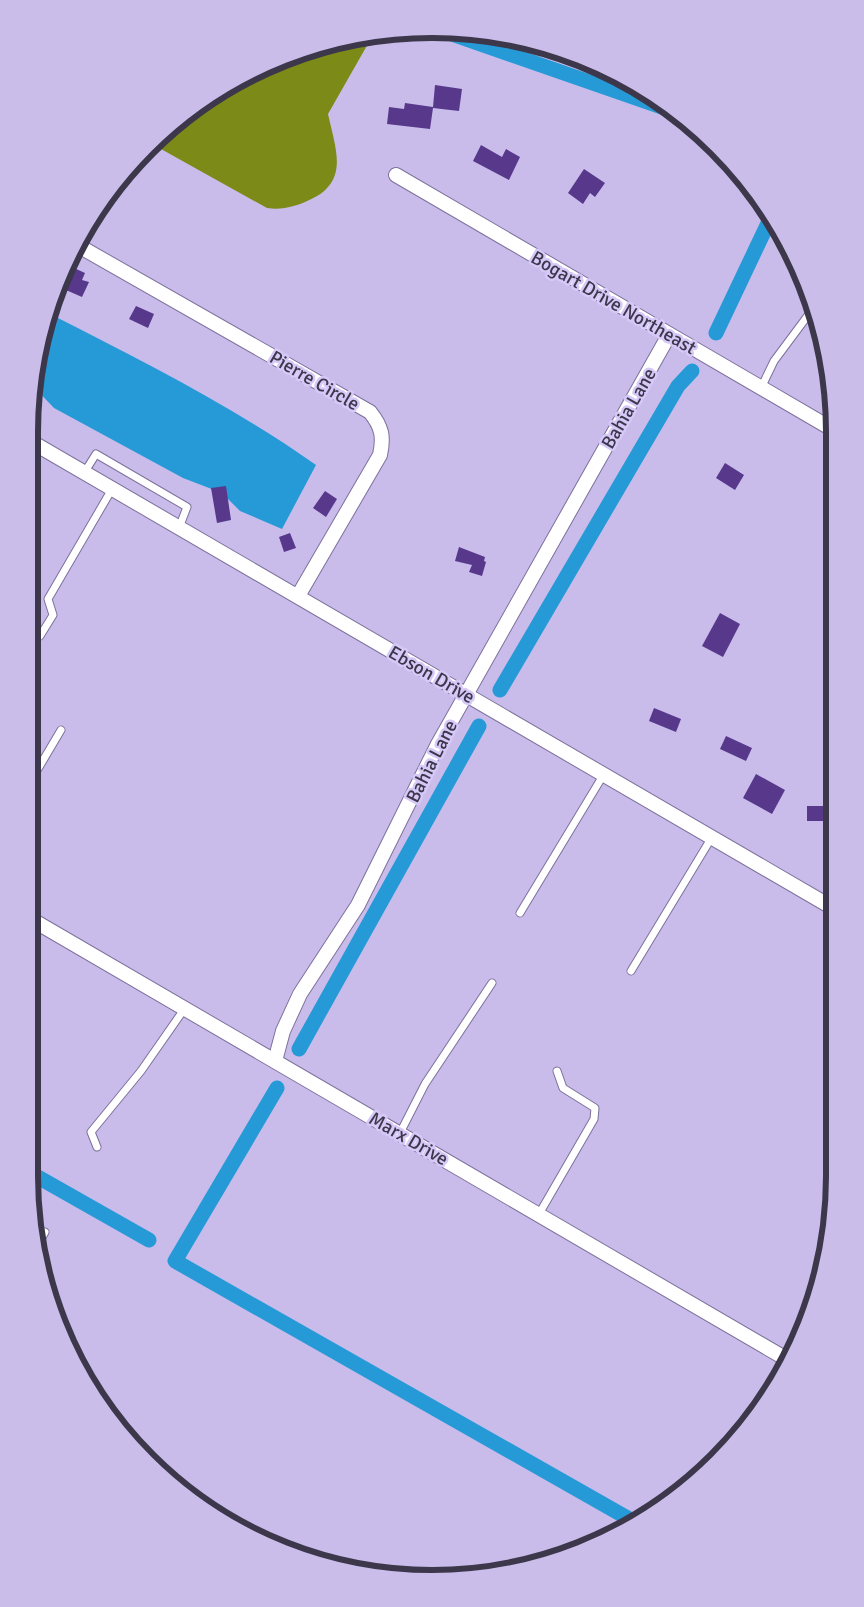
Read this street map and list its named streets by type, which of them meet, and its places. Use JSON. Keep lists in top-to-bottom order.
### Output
{
  "streets": {
    "street": [
      "Bogart Drive Northeast",
      "Pierre Circle",
      "Bahia Lane",
      "Ebson Drive",
      "Marx Drive"
    ]
  },
  "crossings": [
    ["Bogart Drive Northeast", "Bahia Lane"],
    ["Pierre Circle", "Ebson Drive"],
    ["Bahia Lane", "Ebson Drive"],
    ["Bahia Lane", "Marx Drive"]
  ]
}
